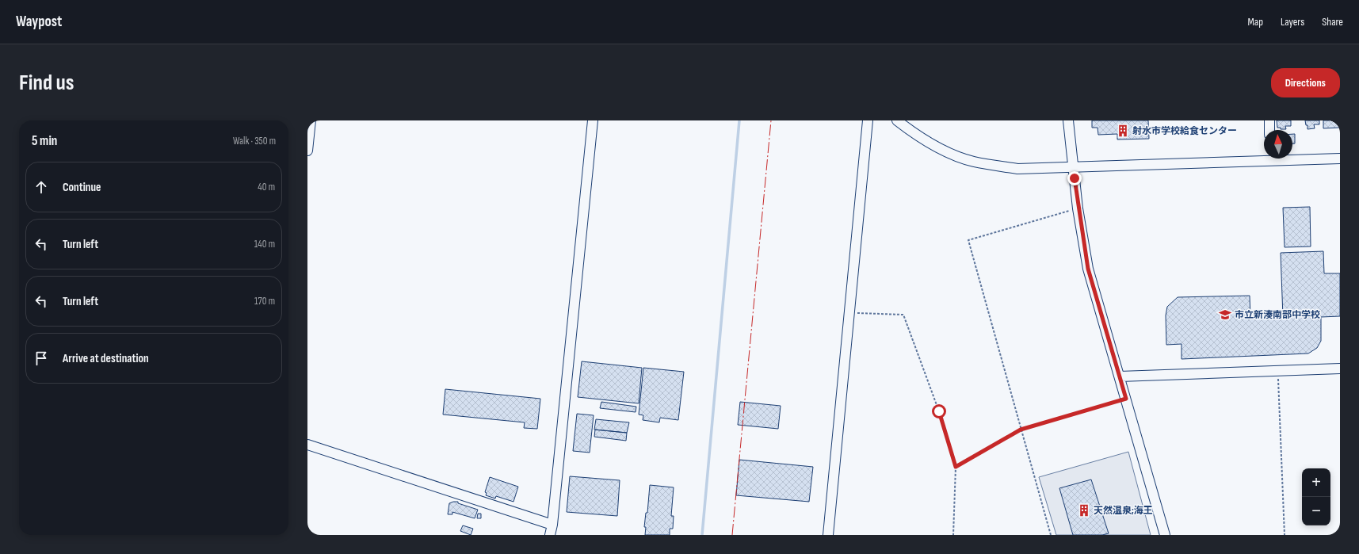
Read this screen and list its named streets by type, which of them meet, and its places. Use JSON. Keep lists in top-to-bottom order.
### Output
{
  "places": {
    "building": ["射水市学校給食センター", "天然温泉;海王"],
    "school or university": ["市立新湊南部中学校"]
  },
  "north": "top",
  "page": {
    "header": "Waypost",
    "nav": ["Map", "Layers", "Share"],
    "buttons": "Directions",
    "title": "Find us",
    "heading": ["5 min", "Walk · 350 m"],
    "list": [
      ["Continue", "40 m"],
      ["Turn left", "140 m"],
      ["Turn left", "170 m"],
      "Arrive at destination"
    ],
    "map_buttons": ["+", "−"]
  }
}
